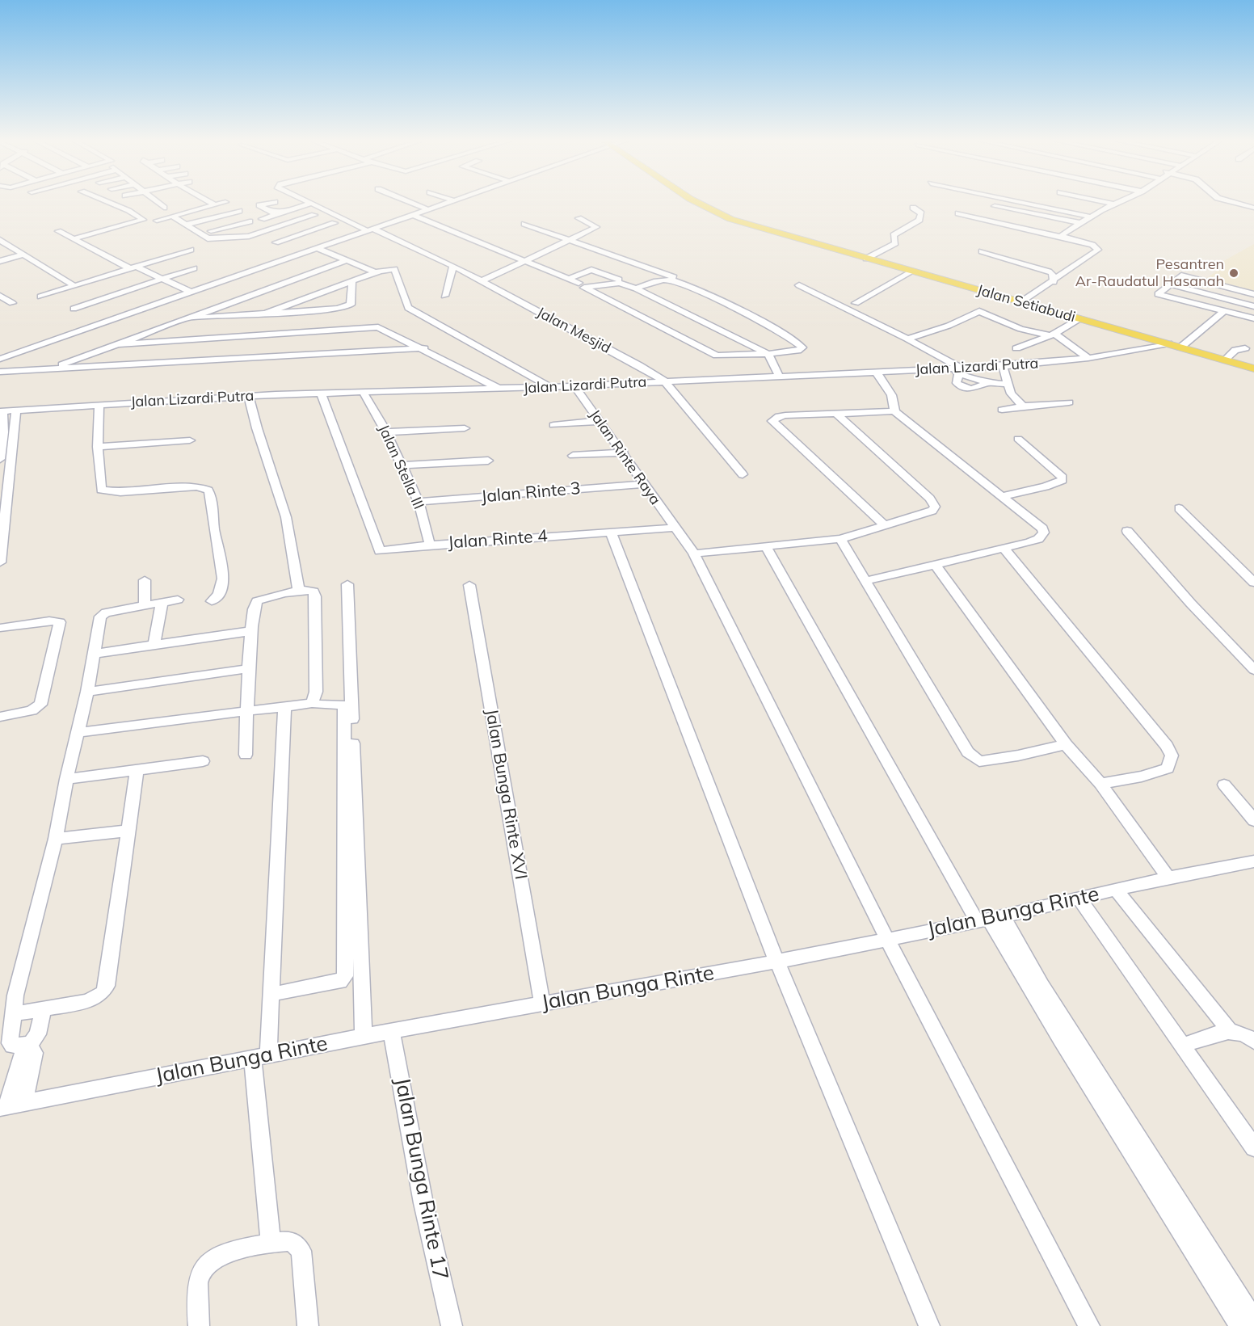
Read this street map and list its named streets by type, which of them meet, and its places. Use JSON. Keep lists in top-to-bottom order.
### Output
{
  "streets": {
    "main road": ["Jalan Setiabudi"],
    "street": [
      "Jalan Mesjid",
      "Jalan Lizardi Putra",
      "Jalan Rinte Raya",
      "Jalan Stella III",
      "Jalan Rinte 3",
      "Jalan Rinte 4",
      "Jalan Bunga Rinte XVI",
      "Jalan Bunga Rinte",
      "Jalan Bunga Rinte 17"
    ]
  },
  "crossings": [
    ["Jalan Setiabudi", "Jalan Lizardi Putra"],
    ["Jalan Mesjid", "Jalan Lizardi Putra"],
    ["Jalan Lizardi Putra", "Jalan Rinte Raya"],
    ["Jalan Lizardi Putra", "Jalan Stella III"],
    ["Jalan Lizardi Putra", "Jalan Rinte 4"],
    ["Jalan Rinte Raya", "Jalan Rinte 3"],
    ["Jalan Rinte Raya", "Jalan Rinte 4"],
    ["Jalan Rinte Raya", "Jalan Bunga Rinte"],
    ["Jalan Stella III", "Jalan Rinte 3"],
    ["Jalan Stella III", "Jalan Rinte 4"],
    ["Jalan Bunga Rinte XVI", "Jalan Bunga Rinte"],
    ["Jalan Bunga Rinte", "Jalan Bunga Rinte 17"]
  ],
  "places": ["Pesantren Ar-Raudatul Hasanah"]
}
